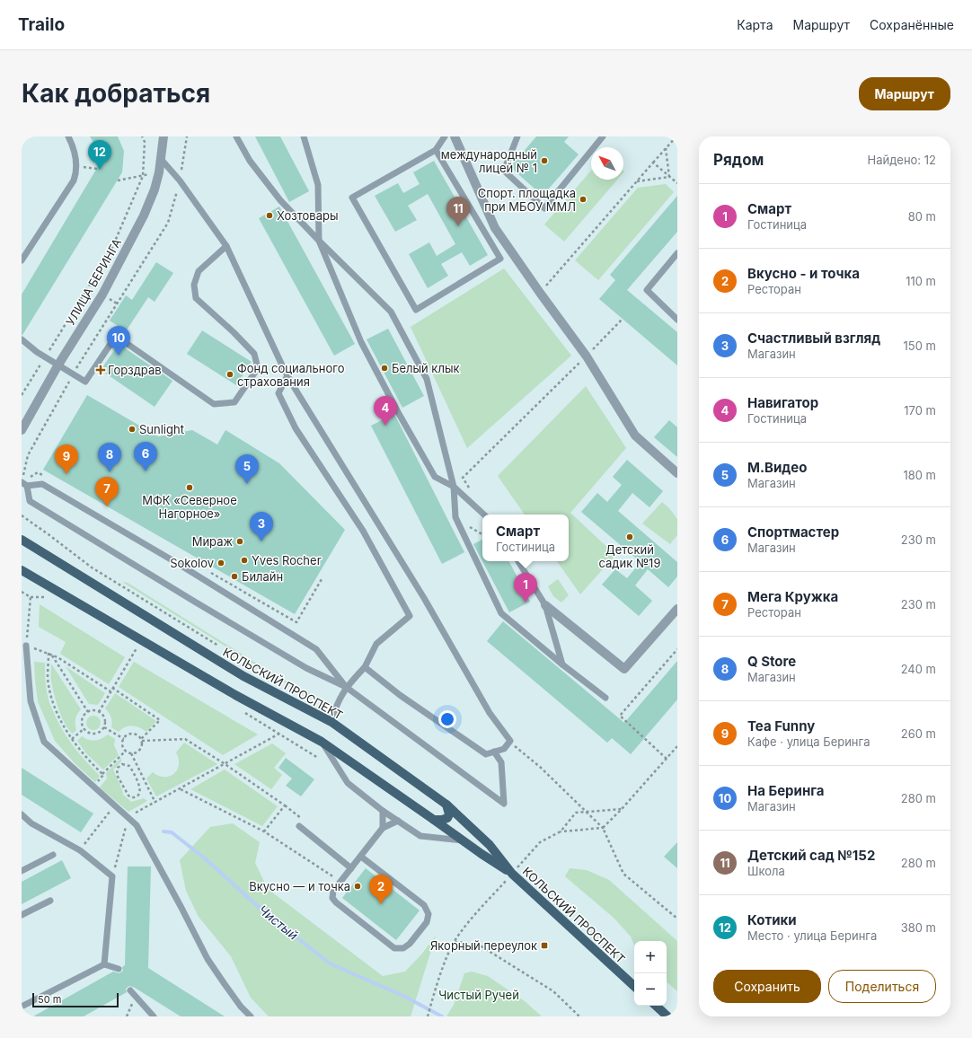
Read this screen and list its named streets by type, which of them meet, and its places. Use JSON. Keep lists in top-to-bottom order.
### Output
{
  "streets": {
    "main road": ["КОЛЬСКИЙ ПРОСПЕКТ"],
    "street": ["УЛИЦА БЕРИНГА"]
  },
  "water": ["Чистый"],
  "parks": ["Чистый Ручей"],
  "places": {
    "other": [
      "международный лицей № 1",
      "Спорт. площадка при МБОУ ММЛ",
      "Хозтовары",
      "Белый клык",
      "Фонд социального страхования",
      "Sunlight",
      "МФК «Северное Нагорное»",
      "Детский садик №19",
      "Мираж",
      "Yves Rocher",
      "Sokolov",
      "Билайн",
      "Вкусно — и точка"
    ],
    "health": ["Горздрав"],
    "transit": ["Якорный переулок"]
  },
  "scale_bar": "50 m",
  "north": "top left",
  "page": {
    "header": "Trailo",
    "nav": ["Карта", "Маршрут", "Сохранённые"],
    "buttons": [
      "Маршрут",
      ["Сохранить", "Поделиться"]
    ],
    "title": "Как добраться",
    "heading": ["Рядом", "Найдено: 12"],
    "pins": [
      "12",
      "11",
      "10",
      "4",
      "6",
      "8",
      "9",
      "5",
      "7",
      "3",
      "1",
      "2"
    ],
    "list": [
      {
        "mark": "1",
        "name": "Смарт",
        "note": "Гостиница",
        "value": "80 m"
      },
      {
        "mark": "2",
        "name": "Вкусно - и точка",
        "note": "Ресторан",
        "value": "110 m"
      },
      {
        "mark": "3",
        "name": "Счастливый взгляд",
        "note": "Магазин",
        "value": "150 m"
      },
      {
        "mark": "4",
        "name": "Навигатор",
        "note": "Гостиница",
        "value": "170 m"
      },
      {
        "mark": "5",
        "name": "М.Видео",
        "note": "Магазин",
        "value": "180 m"
      },
      {
        "mark": "6",
        "name": "Спортмастер",
        "note": "Магазин",
        "value": "230 m"
      },
      {
        "mark": "7",
        "name": "Мега Кружка",
        "note": "Ресторан",
        "value": "230 m"
      },
      {
        "mark": "8",
        "name": "Q Store",
        "note": "Магазин",
        "value": "240 m"
      },
      {
        "mark": "9",
        "name": "Tea Funny",
        "note": "Кафе · улица Беринга",
        "value": "260 m"
      },
      {
        "mark": "10",
        "name": "На Беринга",
        "note": "Магазин",
        "value": "280 m"
      },
      {
        "mark": "11",
        "name": "Детский сад №152",
        "note": "Школа",
        "value": "280 m"
      },
      {
        "mark": "12",
        "name": "Котики",
        "note": "Место · улица Беринга",
        "value": "380 m"
      }
    ],
    "popup": ["Смарт", "Гостиница"],
    "map_buttons": ["+", "−"],
    "scale": "50 m"
  }
}
